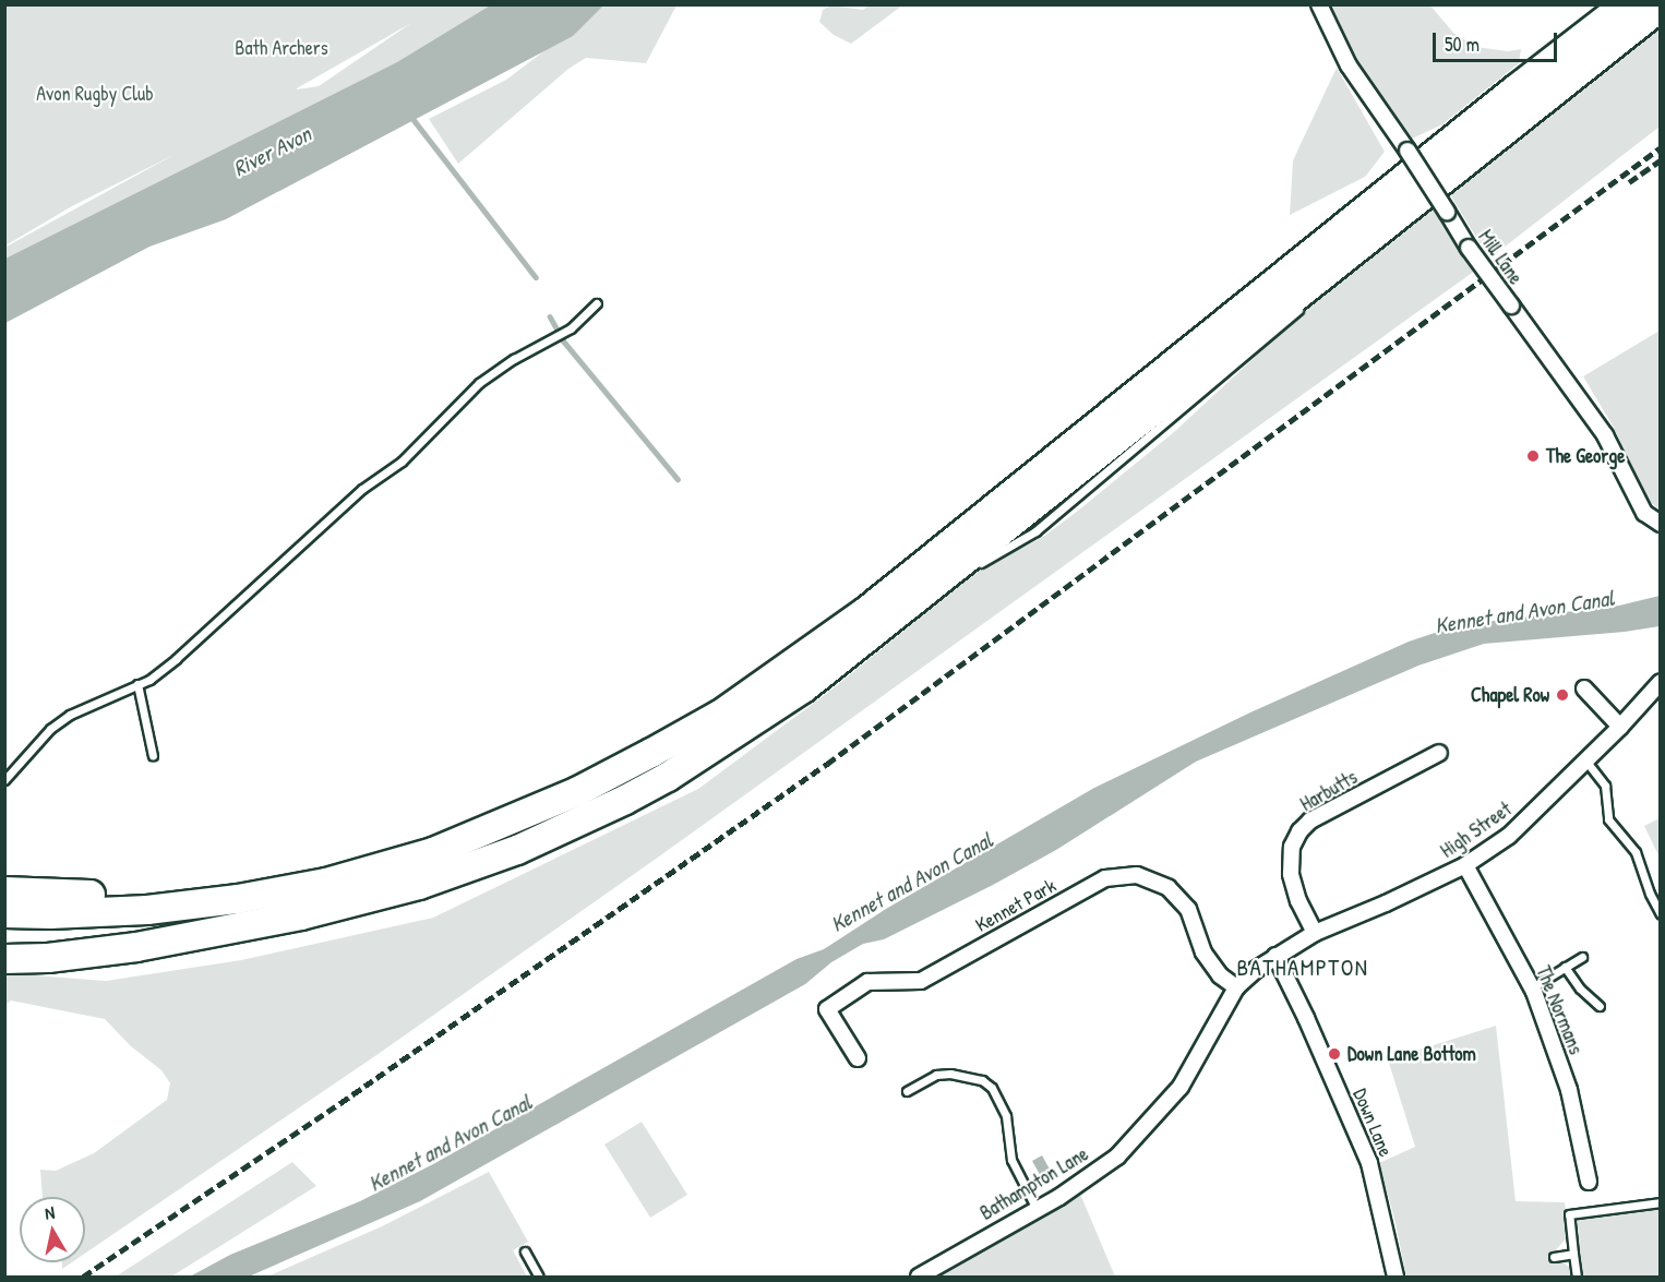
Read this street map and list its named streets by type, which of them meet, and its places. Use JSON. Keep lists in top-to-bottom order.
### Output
{
  "streets": {
    "street": [
      "Mill Lane",
      "Harbutts",
      "High Street",
      "Kennet Park",
      "The Normans",
      "Down Lane",
      "Bathampton Lane"
    ]
  },
  "crossings": [
    ["Harbutts", "High Street"],
    ["High Street", "The Normans"],
    ["High Street", "Down Lane"],
    ["High Street", "Bathampton Lane"],
    ["Kennet Park", "Bathampton Lane"],
    ["Down Lane", "Bathampton Lane"]
  ],
  "districts": ["BATHAMPTON"],
  "water": ["River Avon", "Kennet and Avon Canal"],
  "parks": ["Bath Archers", "Avon Rugby Club"],
  "places": ["The George", "Chapel Row", "Down Lane Bottom"],
  "scale_bar": "50 m",
  "north": "top"
}
